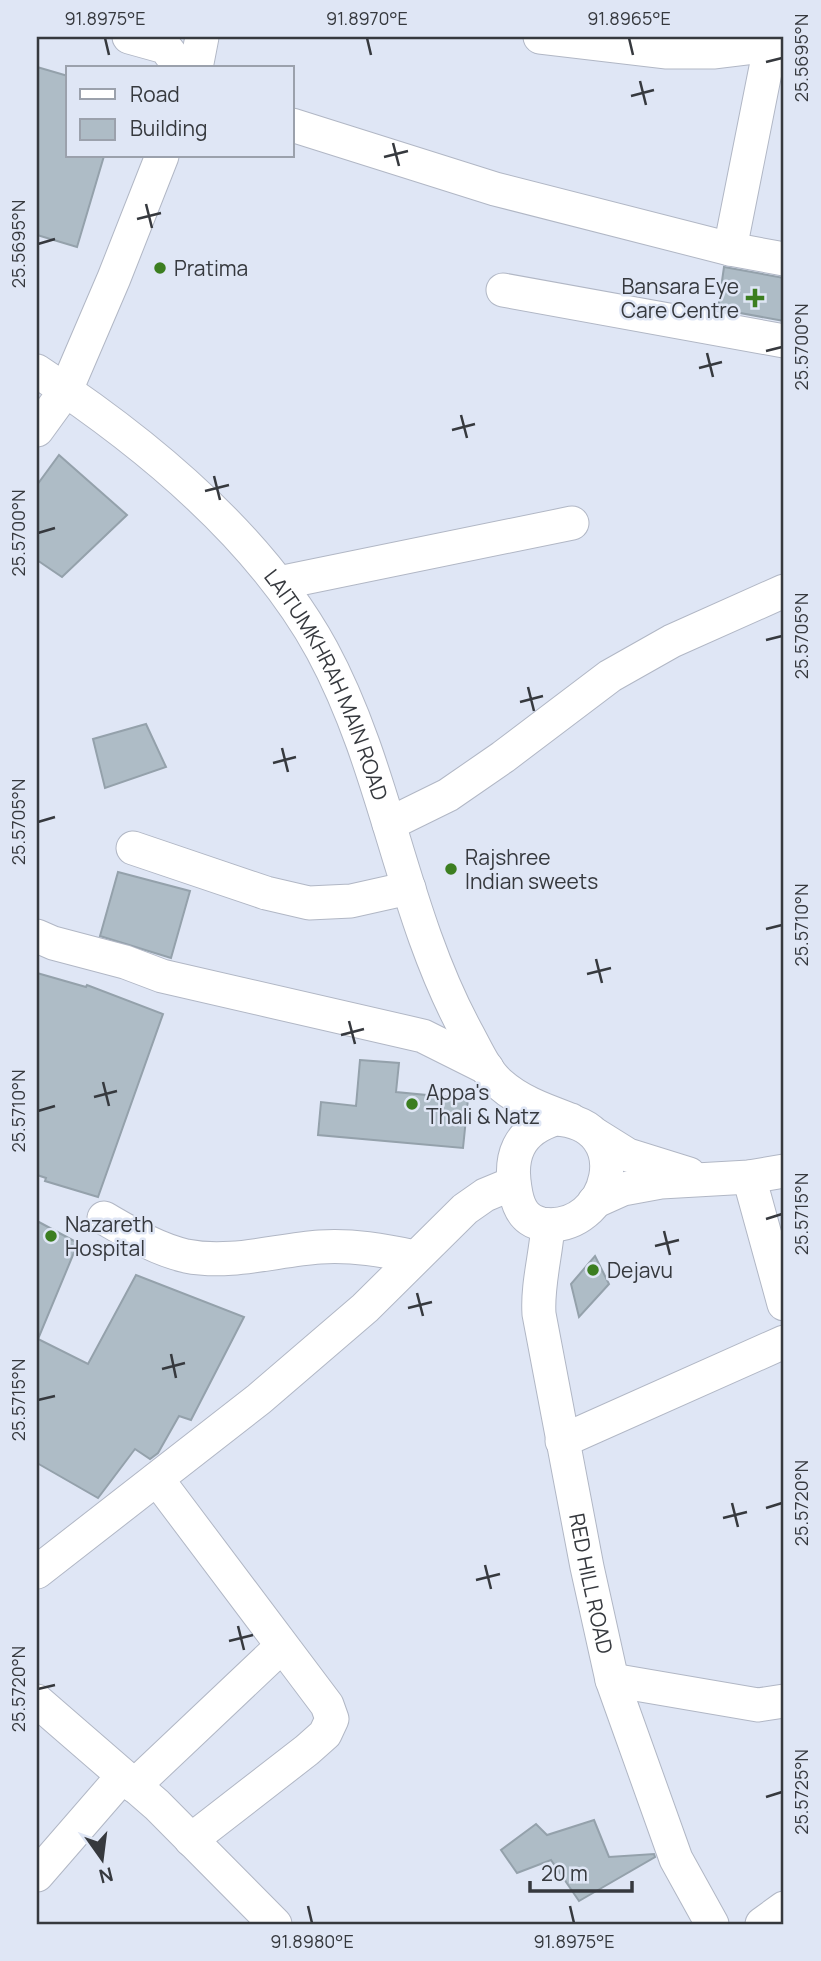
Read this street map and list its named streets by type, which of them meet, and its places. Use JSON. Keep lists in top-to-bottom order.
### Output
{
  "streets": {
    "street": ["LAITUMKHRAH MAIN ROAD", "RED HILL ROAD"]
  },
  "crossings": [
    ["LAITUMKHRAH MAIN ROAD", "RED HILL ROAD"]
  ],
  "places": {
    "other": [
      "Pratima",
      "Rajshree Indian sweets",
      "Appa's Thali & Natz",
      "Nazareth Hospital",
      "Dejavu"
    ],
    "health": ["Bansara Eye Care Centre"]
  },
  "legend": ["Road", "Building"],
  "scale_bar": "20 m",
  "north": "bottom",
  "coordinates": [
    "91.8975°E",
    "91.8970°E",
    "91.8965°E",
    "25.5695°N",
    "25.5700°N",
    "25.5705°N",
    "25.5710°N",
    "25.5715°N",
    "25.5720°N",
    "25.5725°N",
    "91.8980°E"
  ]
}
